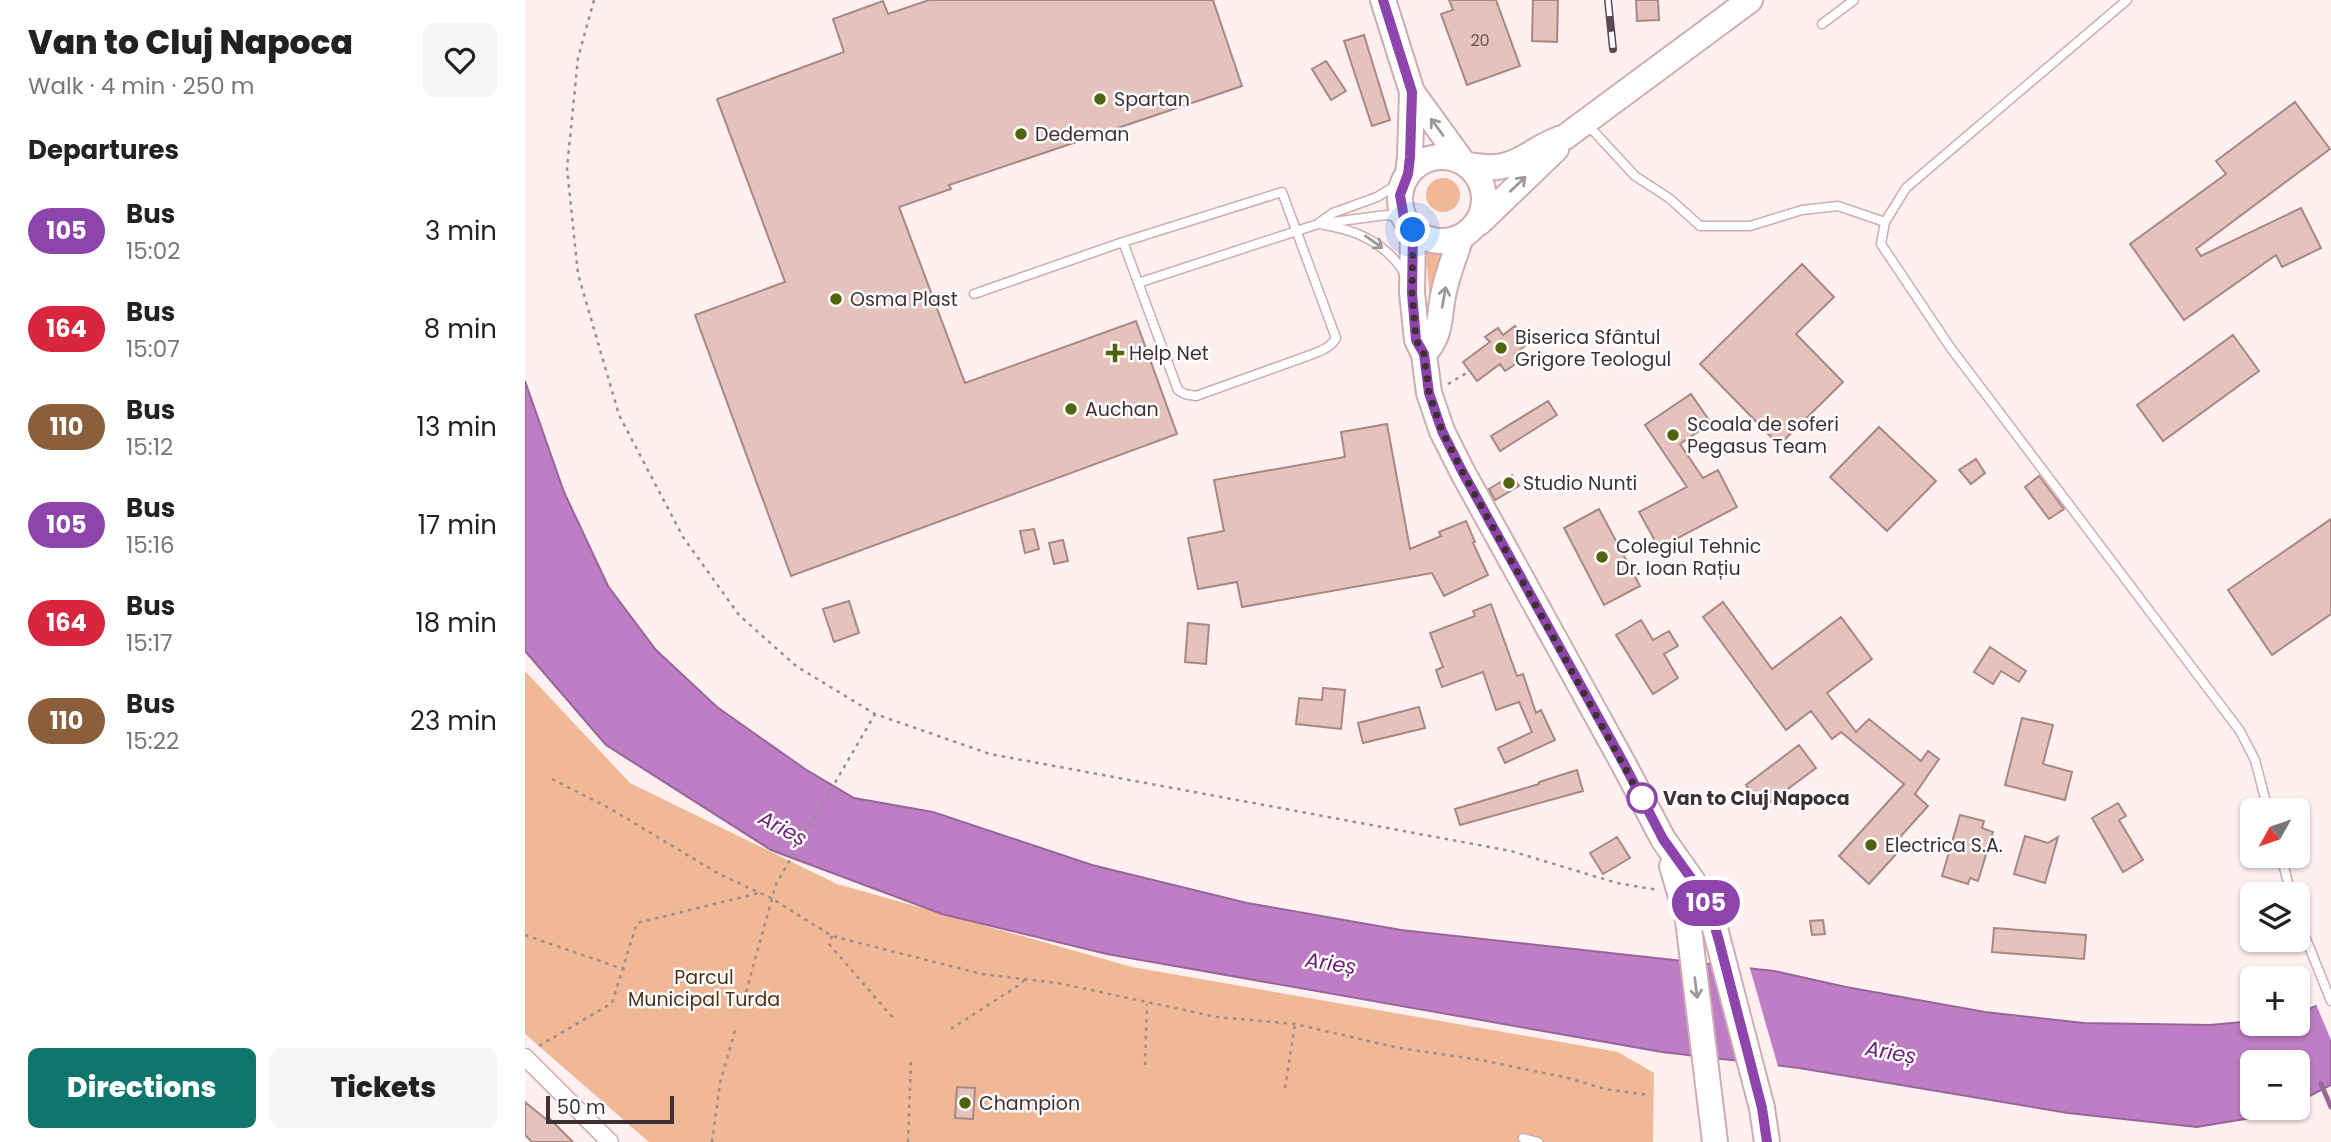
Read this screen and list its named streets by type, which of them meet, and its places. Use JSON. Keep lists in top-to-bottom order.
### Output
{
  "water": ["Arieș"],
  "parks": ["Parcul Municipal Turda"],
  "places": {
    "other": [
      "Spartan",
      "Dedeman",
      "Osma Plast",
      "Biserica Sfântul Grigore Teologul",
      "Auchan",
      "Scoala de soferi Pegasus Team",
      "Studio Nunti",
      "Colegiul Tehnic Dr. Ioan Rațiu",
      "Van to Cluj Napoca",
      "Electrica S.A.",
      "Champion"
    ],
    "health": ["Help Net"]
  },
  "lines": ["bus line 105"],
  "house_numbers": ["20"],
  "scale_bar": "50 m",
  "north": "bottom left",
  "page": {
    "heading": [
      ["Van to Cluj Napoca", "Walk · 4 min · 250 m"],
      "Departures"
    ],
    "on_map": "105",
    "list": [
      {
        "mark": "105",
        "name": "Bus",
        "note": "15:02",
        "value": "3 min"
      },
      {
        "mark": "164",
        "name": "Bus",
        "note": "15:07",
        "value": "8 min"
      },
      {
        "mark": "110",
        "name": "Bus",
        "note": "15:12",
        "value": "13 min"
      },
      {
        "mark": "105",
        "name": "Bus",
        "note": "15:16",
        "value": "17 min"
      },
      {
        "mark": "164",
        "name": "Bus",
        "note": "15:17",
        "value": "18 min"
      },
      {
        "mark": "110",
        "name": "Bus",
        "note": "15:22",
        "value": "23 min"
      }
    ],
    "map_buttons": ["+", "−"],
    "buttons": ["Directions", "Tickets"],
    "scale": "50 m"
  }
}
